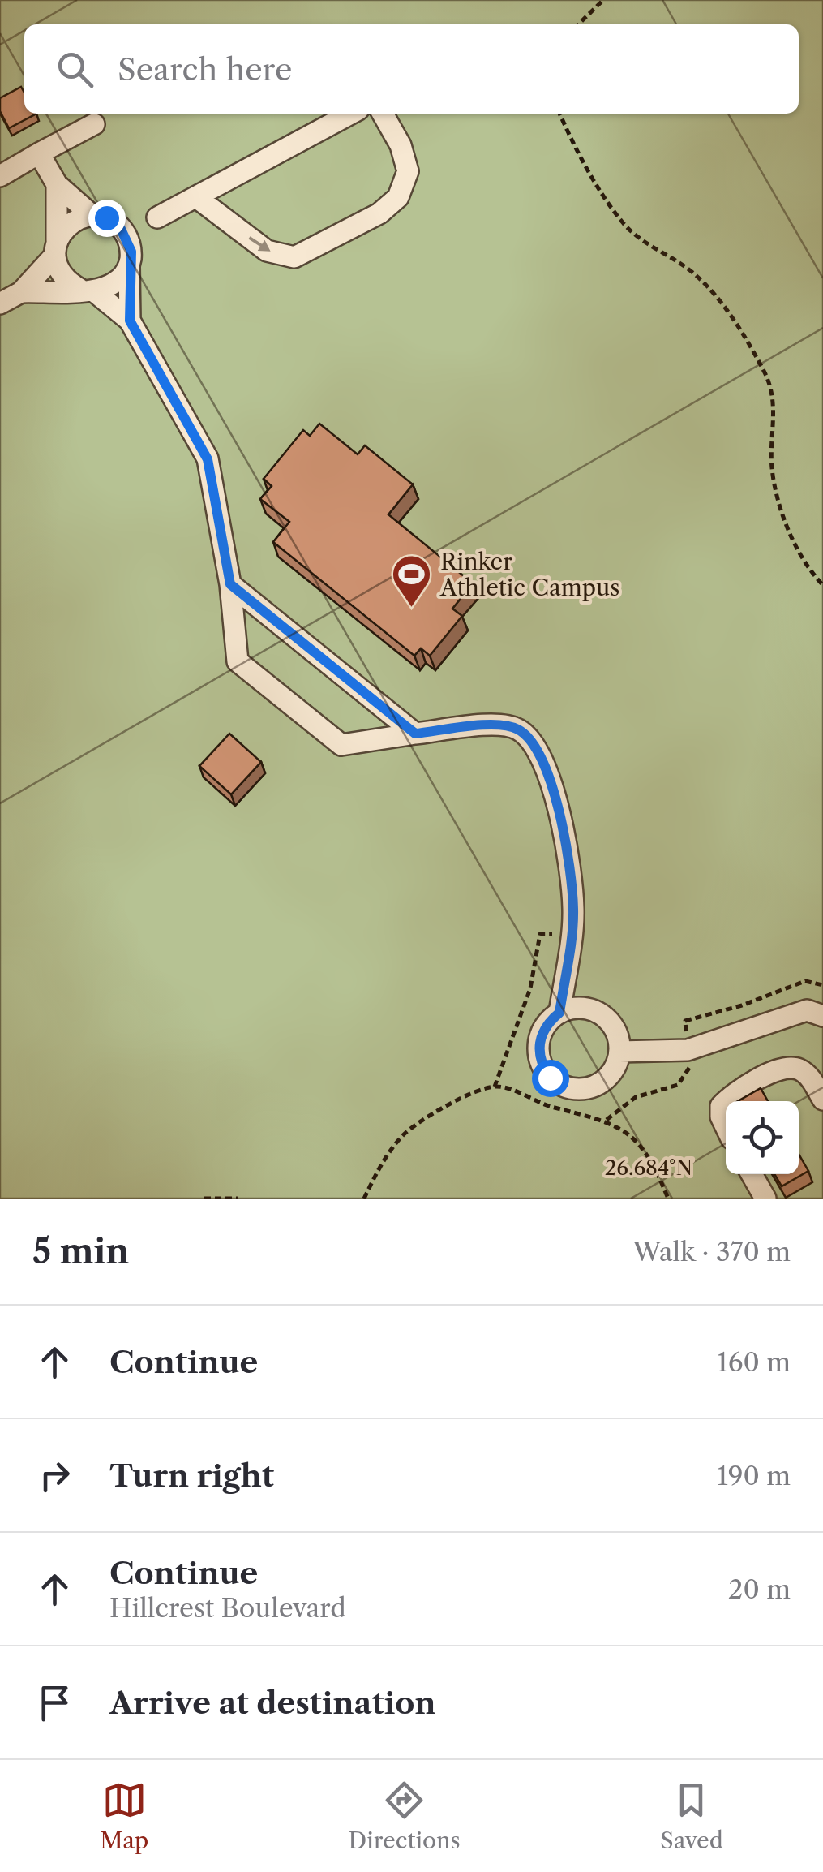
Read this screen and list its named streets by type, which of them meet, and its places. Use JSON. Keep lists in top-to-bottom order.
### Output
{
  "places": {
    "sports": ["Rinker Athletic Campus"]
  },
  "page": {
    "search": "Search here",
    "heading": ["5 min", "Walk · 370 m"],
    "list": [
      ["Continue", "160 m"],
      ["Turn right", "190 m"],
      ["Continue", "Hillcrest Boulevard", "20 m"],
      "Arrive at destination"
    ],
    "nav": ["Map", "Directions", "Saved"]
  },
  "coordinates": ["26.684°N"]
}
